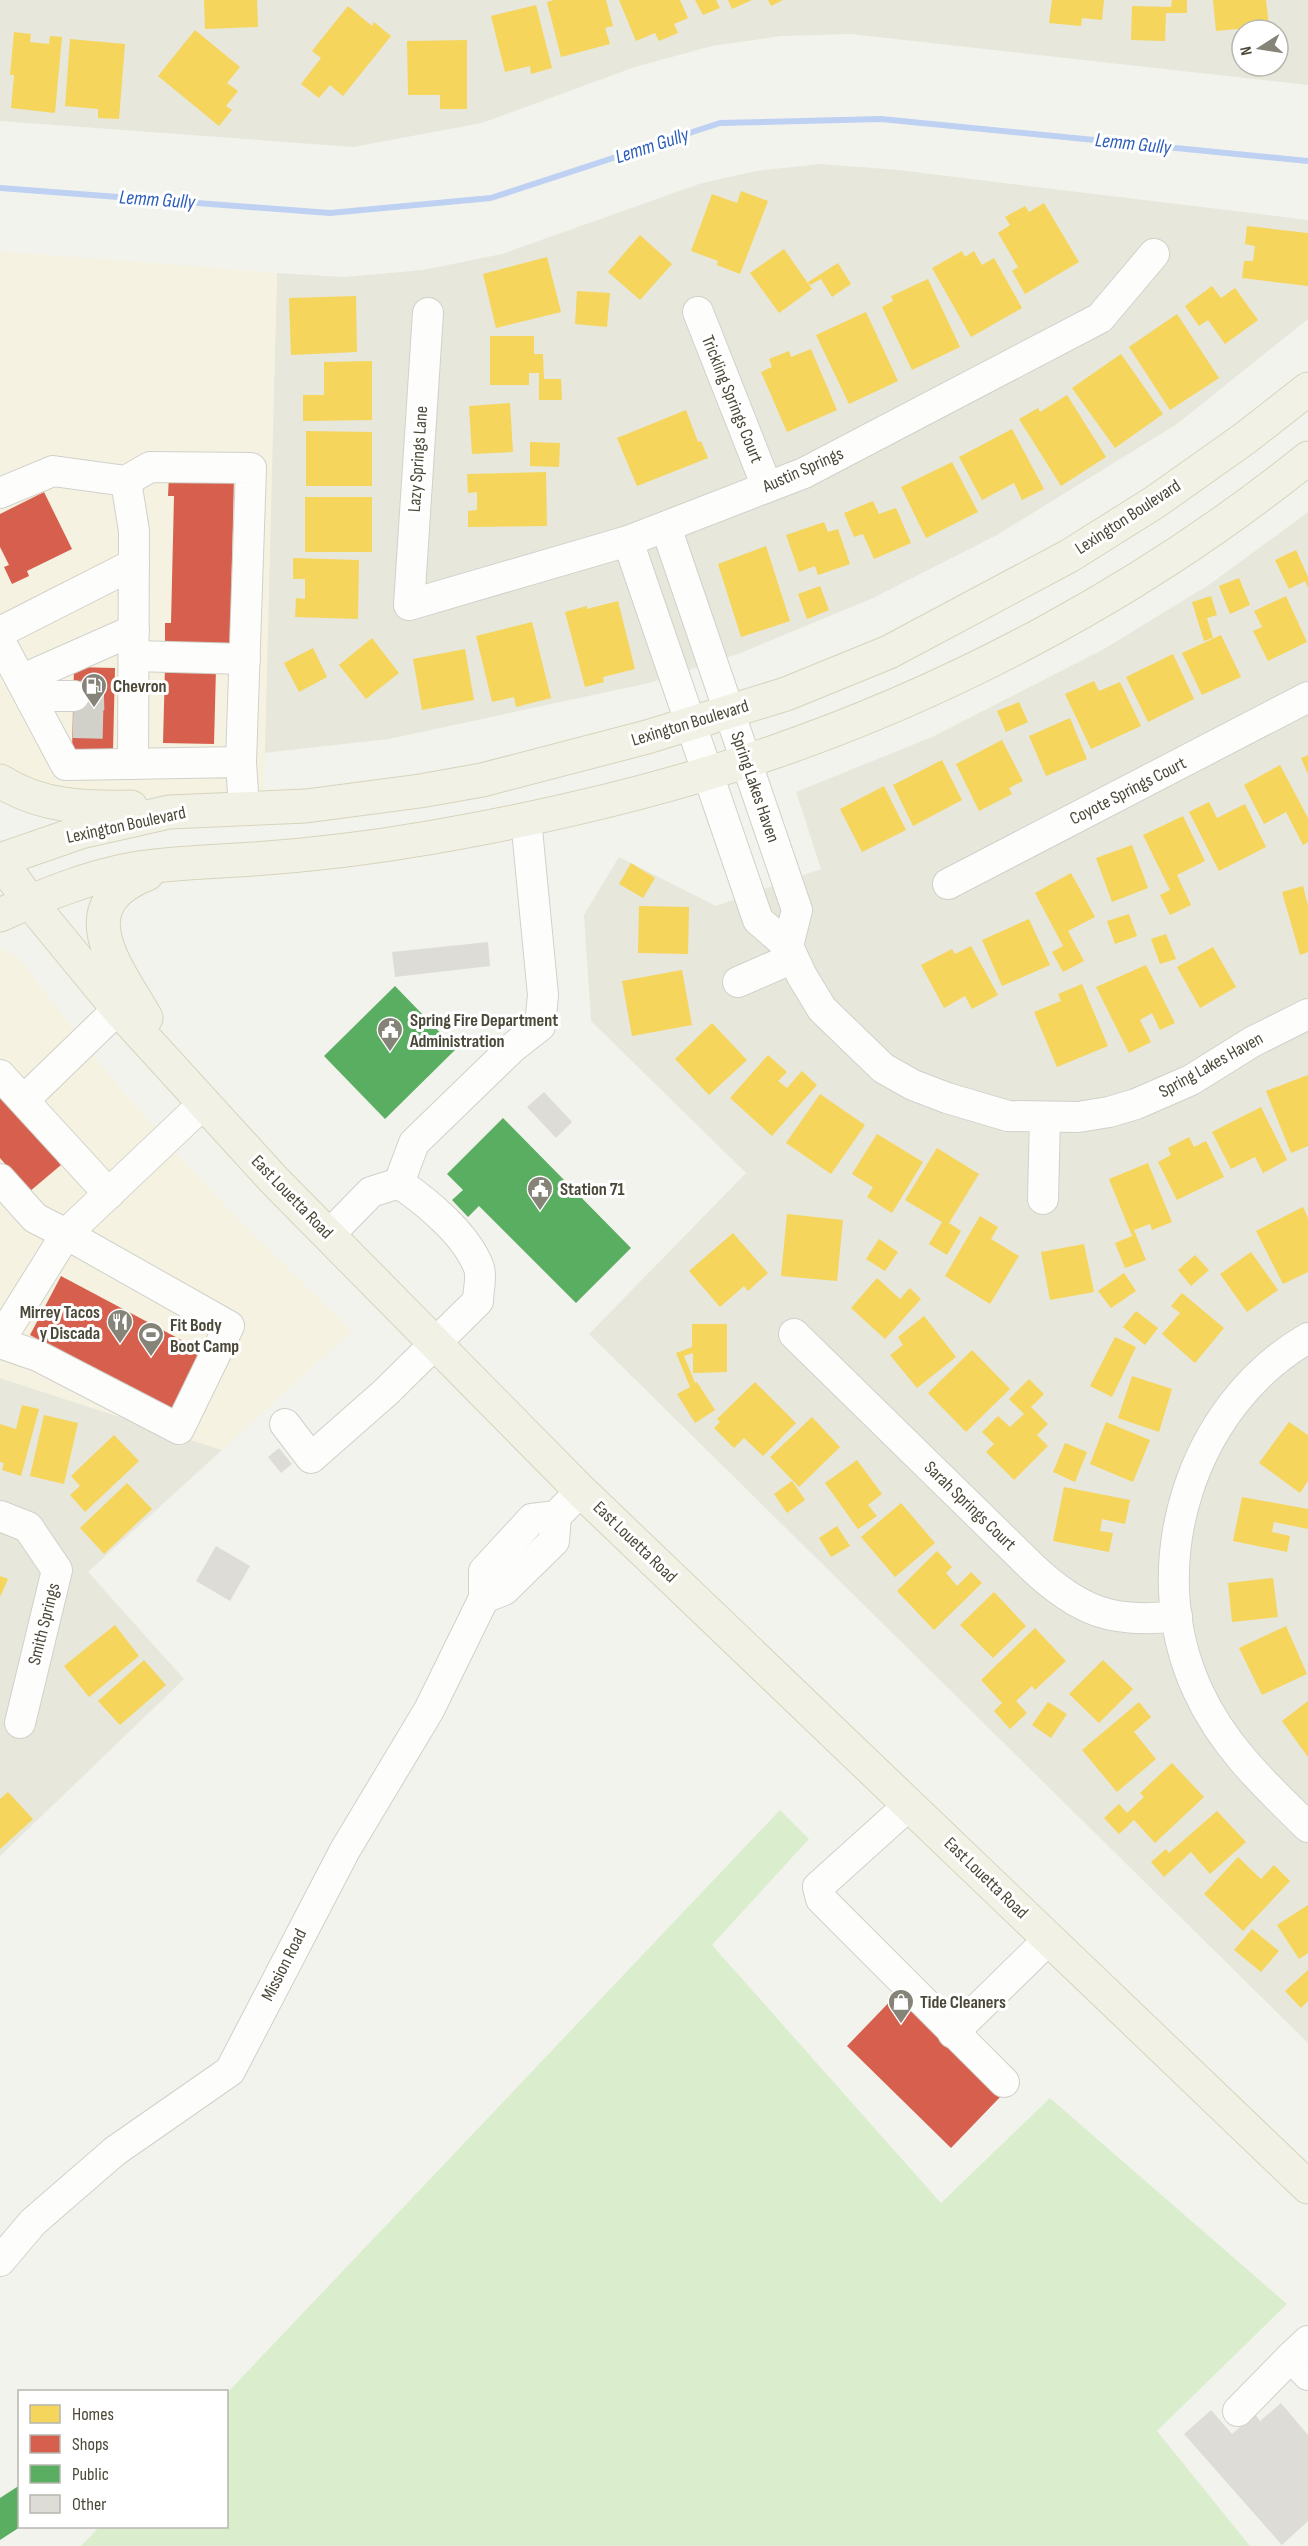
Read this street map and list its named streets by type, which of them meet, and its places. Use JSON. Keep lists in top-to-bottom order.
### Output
{
  "streets": {
    "main road": ["Lexington Boulevard", "East Louetta Road"],
    "street": [
      "Trickling Springs Court",
      "Lazy Springs Lane",
      "Austin Springs",
      "Spring Lakes Haven",
      "Coyote Springs Court",
      "Sarah Springs Court",
      "Smith Springs",
      "Mission Road"
    ]
  },
  "crossings": [
    ["Trickling Springs Court", "Austin Springs"],
    ["Lazy Springs Lane", "Austin Springs"],
    ["Austin Springs", "Spring Lakes Haven"],
    ["Lexington Boulevard", "Spring Lakes Haven"],
    ["Lexington Boulevard", "East Louetta Road"],
    ["East Louetta Road", "Mission Road"]
  ],
  "water": ["Lemm Gully"],
  "places": {
    "fuel station": ["Chevron"],
    "public building": ["Spring Fire Department Administration", "Station 71"],
    "restaurant": ["Mirrey Tacos y Discada"],
    "sports": ["Fit Body Boot Camp"],
    "shop": ["Tide Cleaners"]
  },
  "legend": [
    "Homes",
    "Shops",
    "Public",
    "Other"
  ],
  "north": "left"
}
